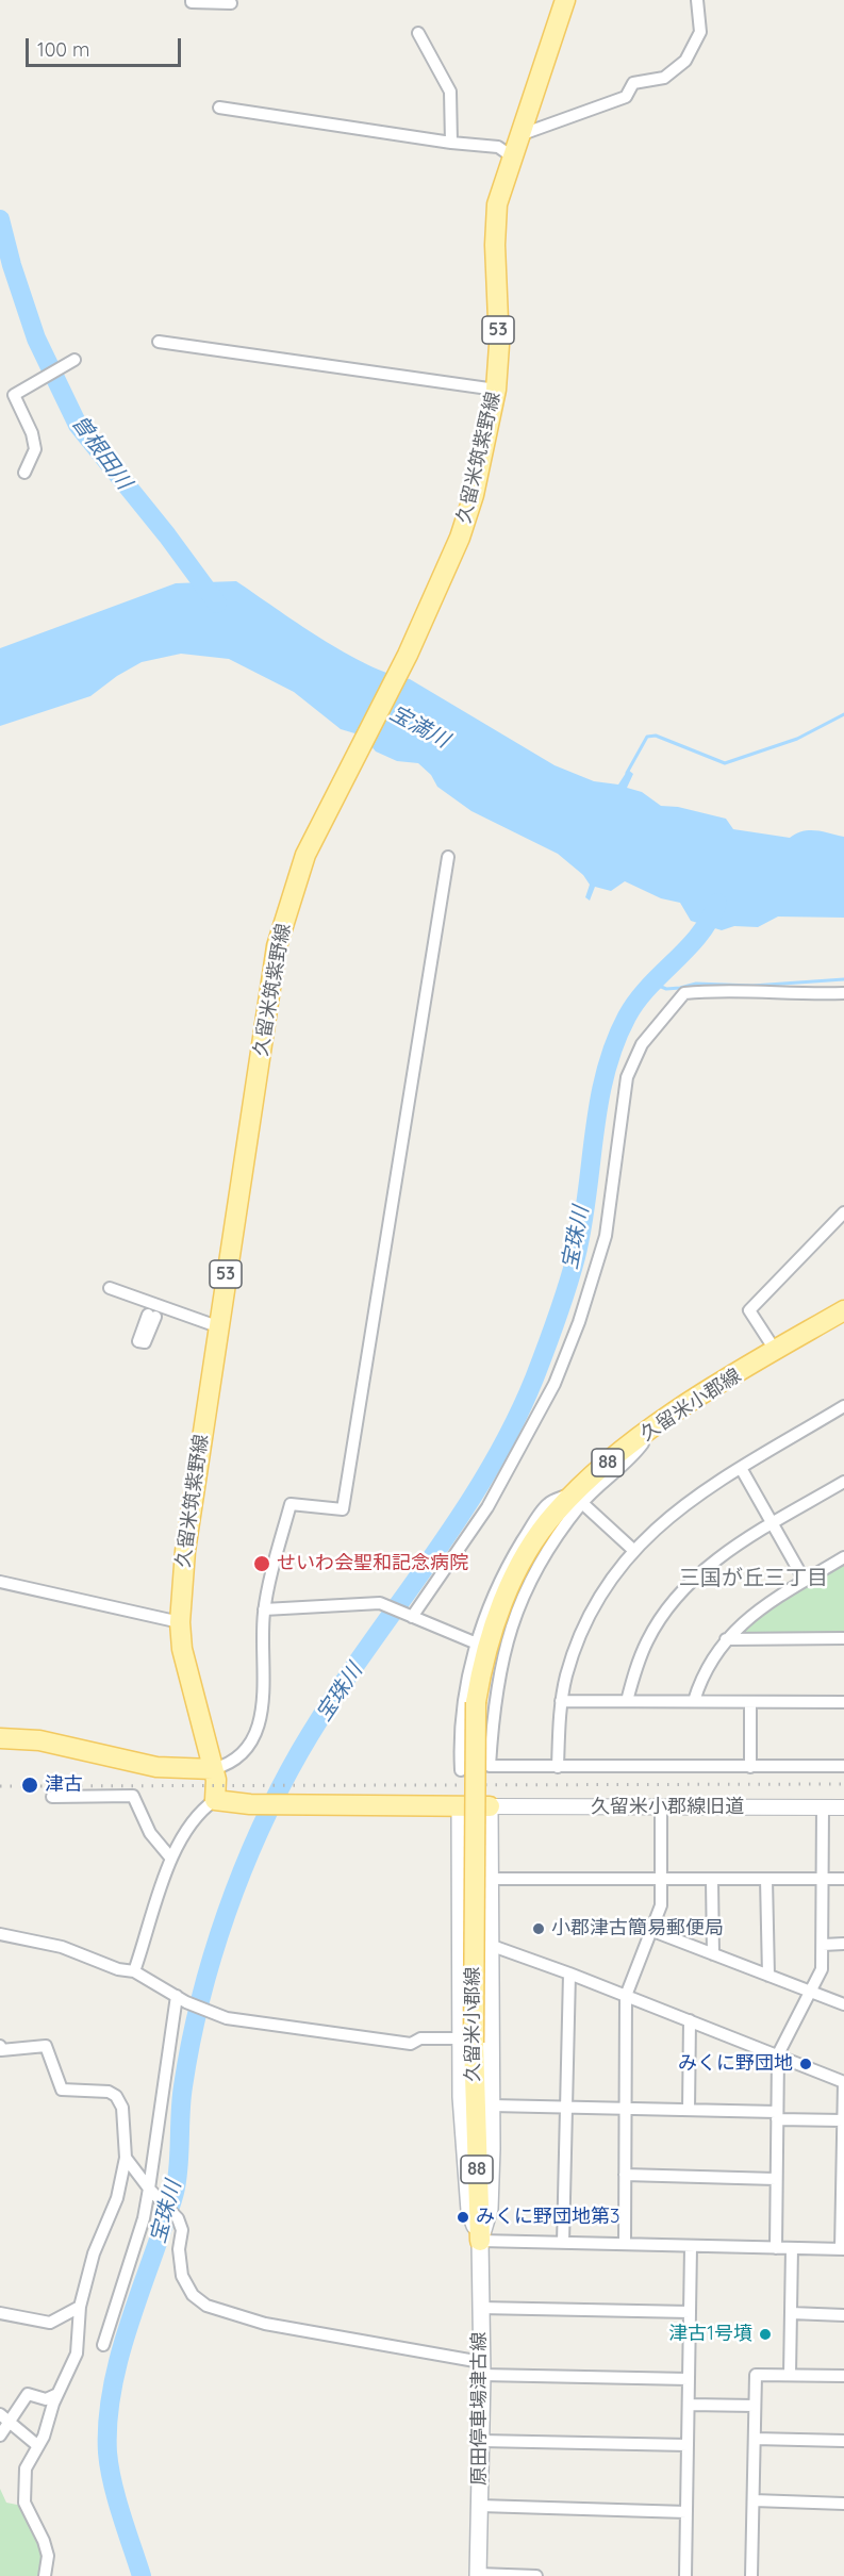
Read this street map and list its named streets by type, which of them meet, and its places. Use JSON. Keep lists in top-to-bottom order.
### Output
{
  "streets": {
    "main road": [
      "53",
      "久留米筑紫野線",
      "久留米小郡線",
      "88",
      "原田停車場津古線"
    ],
    "street": ["久留米小郡線旧道"]
  },
  "crossings": [
    ["久留米小郡線", "原田停車場津古線"],
    ["久留米小郡線旧道", "原田停車場津古線"]
  ],
  "districts": ["三国が丘三丁目"],
  "water": ["曽根田川", "宝満川", "宝珠川"],
  "places": [
    "せいわ会聖和記念病院",
    "津古",
    "小郡津古簡易郵便局",
    "みくに野団地",
    "みくに野団地第3",
    "津古1号墳"
  ],
  "scale_bar": "100 m"
}
